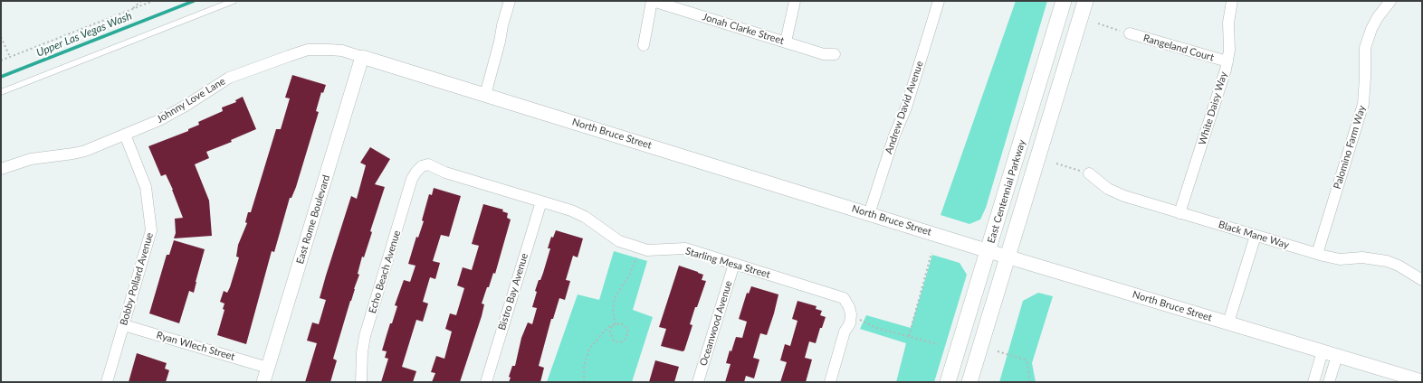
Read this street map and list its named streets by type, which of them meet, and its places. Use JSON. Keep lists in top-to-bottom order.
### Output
{
  "streets": {
    "main road": ["East Centennial Parkway"],
    "street": [
      "Jonah Clarke Street",
      "Rangeland Court",
      "Johnny Love Lane",
      "Andrew David Avenue",
      "White Daisy Way",
      "North Bruce Street",
      "Palomino Farm Way",
      "East Rome Boulevard",
      "Black Mane Way",
      "Starling Mesa Street",
      "Echo Beach Avenue",
      "Bobby Pollard Avenue",
      "Bistro Bay Avenue",
      "Oceanwood Avenue",
      "Ryan Wlech Street"
    ]
  },
  "crossings": [
    ["Rangeland Court", "White Daisy Way"],
    ["Johnny Love Lane", "North Bruce Street"],
    ["Johnny Love Lane", "East Rome Boulevard"],
    ["Johnny Love Lane", "Bobby Pollard Avenue"],
    ["Andrew David Avenue", "North Bruce Street"],
    ["White Daisy Way", "Black Mane Way"],
    ["North Bruce Street", "East Centennial Parkway"],
    ["North Bruce Street", "East Rome Boulevard"],
    ["Palomino Farm Way", "Black Mane Way"],
    ["East Rome Boulevard", "Ryan Wlech Street"],
    ["Starling Mesa Street", "Echo Beach Avenue"],
    ["Starling Mesa Street", "Bistro Bay Avenue"],
    ["Starling Mesa Street", "Oceanwood Avenue"],
    ["Bobby Pollard Avenue", "Ryan Wlech Street"]
  ],
  "water": ["Upper Las Vegas Wash"]
}
